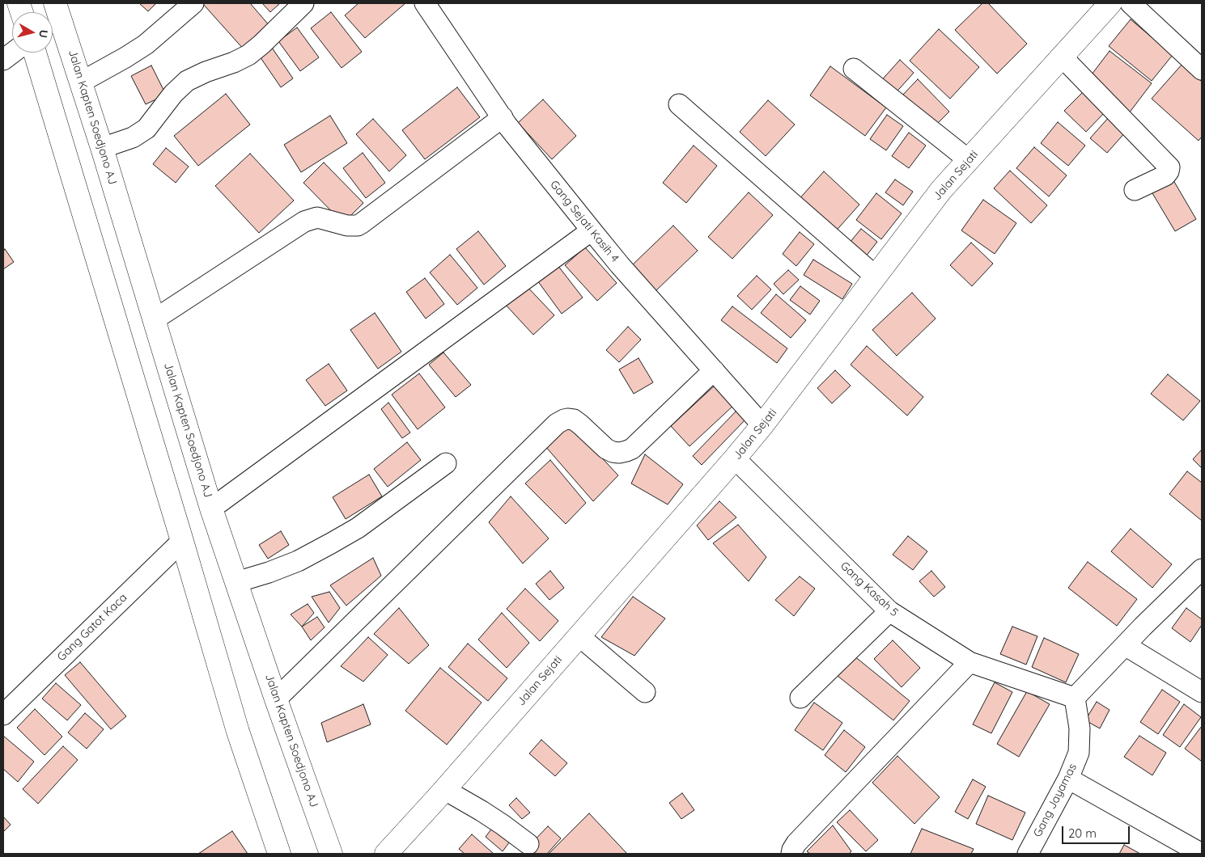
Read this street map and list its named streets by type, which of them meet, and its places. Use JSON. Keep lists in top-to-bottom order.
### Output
{
  "streets": {
    "main road": ["Jalan Kapten Soedjono AJ", "Jalan Sejati"],
    "street": [
      "Gang Sejati Kasih 4",
      "Gang Kasah 5",
      "Gang Gatot Kaca",
      "Gang Jayamas"
    ]
  },
  "crossings": [
    ["Jalan Sejati", "Gang Sejati Kasih 4"],
    ["Jalan Sejati", "Gang Kasah 5"],
    ["Gang Kasah 5", "Gang Jayamas"]
  ],
  "scale_bar": "20 m",
  "north": "right"
}
